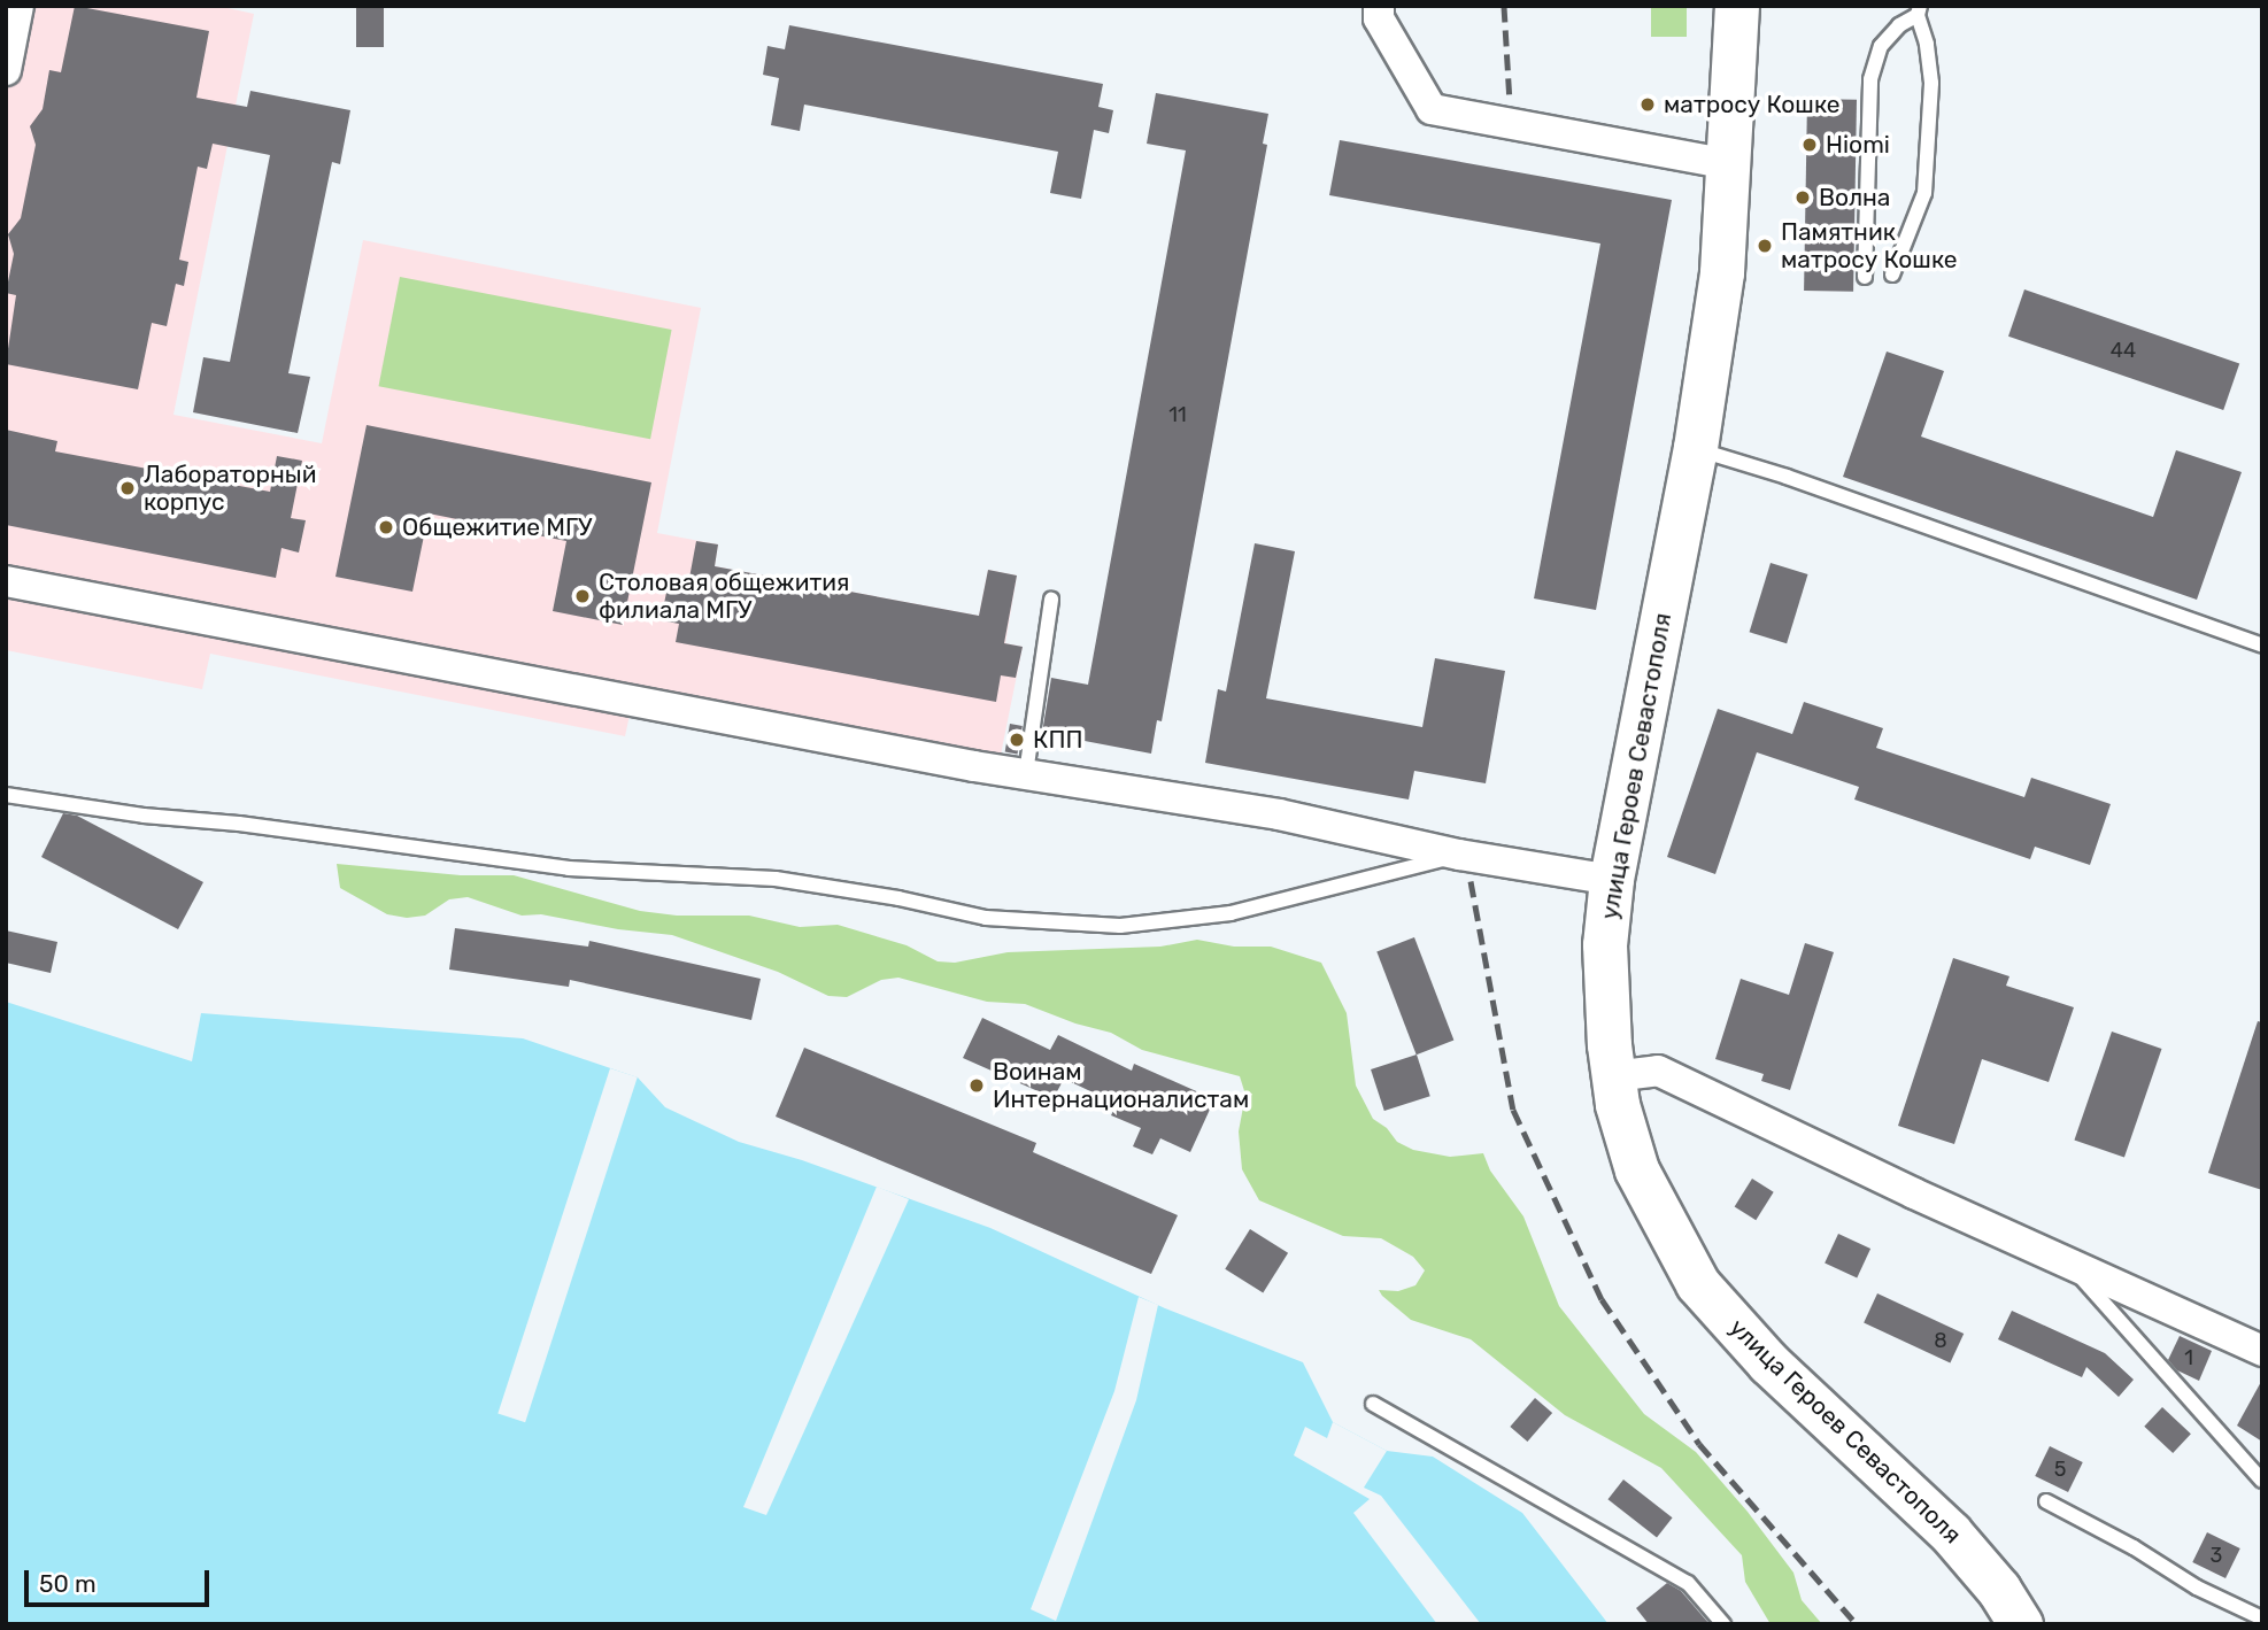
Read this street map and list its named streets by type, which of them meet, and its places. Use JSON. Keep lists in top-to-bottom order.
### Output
{
  "streets": {
    "main road": ["улица Героев Севастополя"]
  },
  "places": [
    "матросу Кошке",
    "Hiomi",
    "Волна",
    "Памятник матросу Кошке",
    "Лабораторный корпус",
    "Общежитие МГУ",
    "Столовая общежития филиала МГУ",
    "КПП",
    "Воинам Интернационалистам"
  ],
  "house_numbers": [
    "44",
    "11",
    "8",
    "1",
    "5",
    "3"
  ],
  "scale_bar": "50 m"
}
